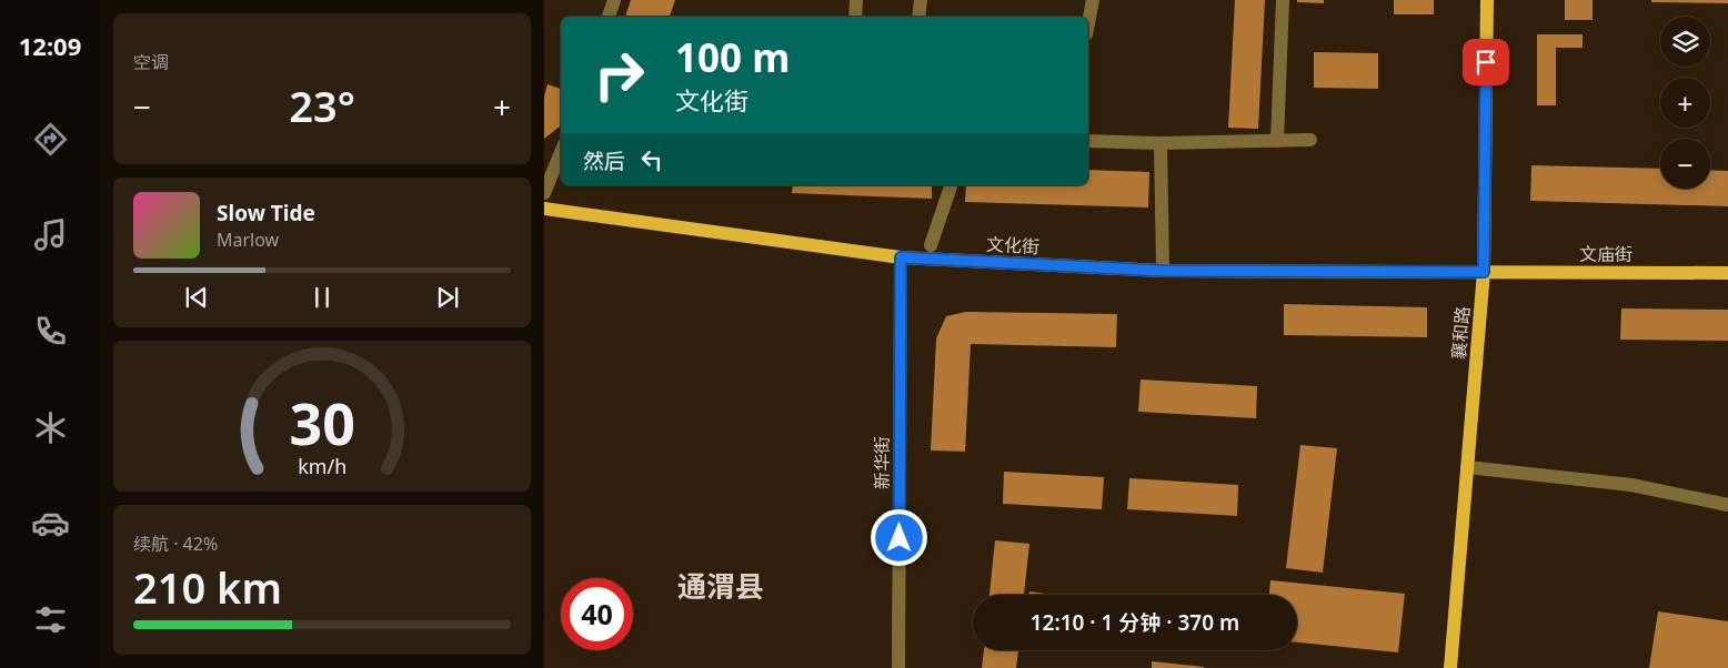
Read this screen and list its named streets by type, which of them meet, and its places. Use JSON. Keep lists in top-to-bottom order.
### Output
{
  "streets": {
    "main road": ["文化街", "文庙街", "襄和路"],
    "street": ["新华街"]
  },
  "crossings": [
    ["文化街", "文庙街"],
    ["文化街", "襄和路"],
    ["文化街", "新华街"],
    ["文庙街", "襄和路"]
  ],
  "districts": ["通渭县"],
  "page": {
    "tabs": "12:09",
    "tile": [
      "空调",
      ["续航 · 42%", "210 km"]
    ],
    "map_buttons": ["+", "−"],
    "turn": ["100 m", "文化街"],
    "heat": ["−", "23°", "+"],
    "then": "然后",
    "song": ["Slow Tide", "Marlow"],
    "limit": "40",
    "trip": "12:10 · 1 分钟 · 370 m",
    "gauge": ["30", "km/h"]
  }
}
